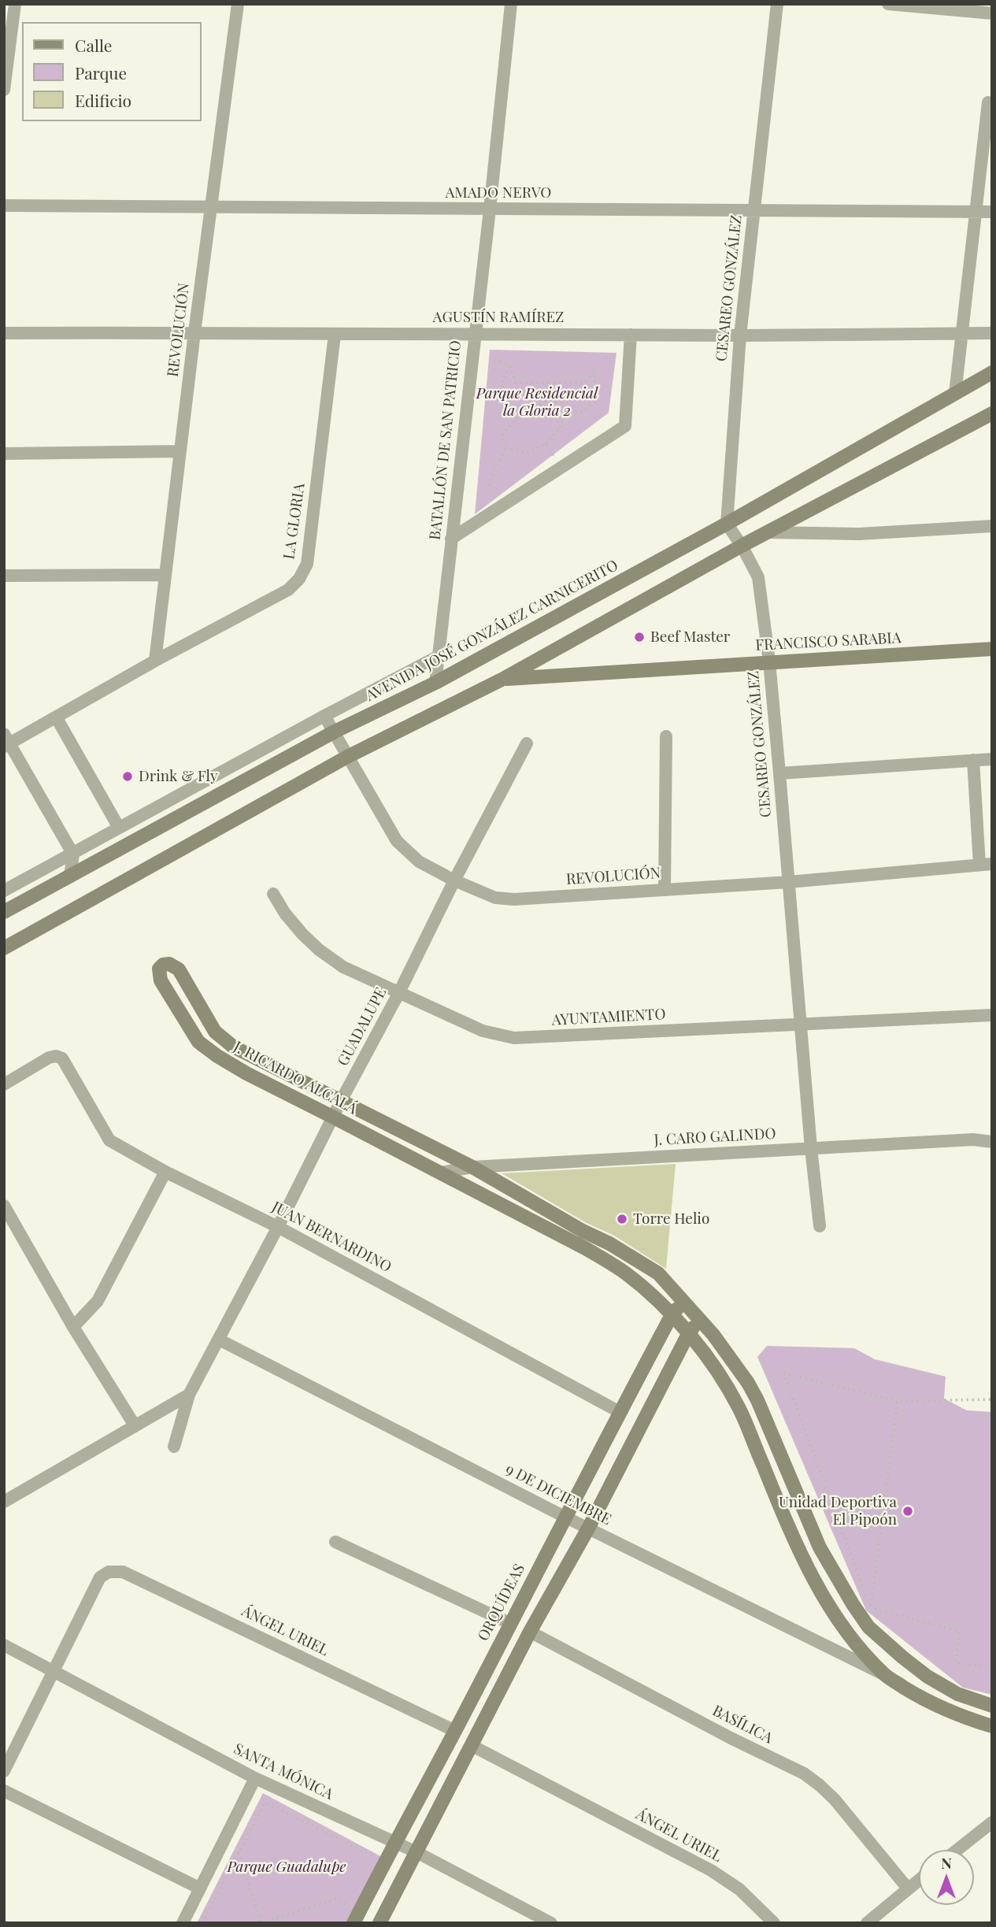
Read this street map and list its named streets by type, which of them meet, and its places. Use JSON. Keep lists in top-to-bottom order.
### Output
{
  "streets": {
    "street": [
      "AMADO NERVO",
      "CESAREO GONZÁLEZ",
      "AGUSTÍN RAMÍREZ",
      "REVOLUCIÓN",
      "BATALLÓN DE SAN PATRICIO",
      "LA GLORIA",
      "AVENIDA JOSÉ GONZÁLEZ CARNICERITO",
      "FRANCISCO SARABIA",
      "AYUNTAMIENTO",
      "GUADALUPE",
      "J. RICARDO ALCALÁ",
      "J. CARO GALINDO",
      "JUAN BERNARDINO",
      "9 DE DICIEMBRE",
      "ORQUÍDEAS",
      "ÁNGEL URIEL",
      "BASÍLICA",
      "SANTA MÓNICA"
    ]
  },
  "crossings": [
    ["AMADO NERVO", "CESAREO GONZÁLEZ"],
    ["AMADO NERVO", "REVOLUCIÓN"],
    ["AMADO NERVO", "BATALLÓN DE SAN PATRICIO"],
    ["CESAREO GONZÁLEZ", "AGUSTÍN RAMÍREZ"],
    ["CESAREO GONZÁLEZ", "REVOLUCIÓN"],
    ["CESAREO GONZÁLEZ", "AVENIDA JOSÉ GONZÁLEZ CARNICERITO"],
    ["CESAREO GONZÁLEZ", "FRANCISCO SARABIA"],
    ["CESAREO GONZÁLEZ", "AYUNTAMIENTO"],
    ["CESAREO GONZÁLEZ", "J. CARO GALINDO"],
    ["AGUSTÍN RAMÍREZ", "REVOLUCIÓN"],
    ["AGUSTÍN RAMÍREZ", "BATALLÓN DE SAN PATRICIO"],
    ["AGUSTÍN RAMÍREZ", "LA GLORIA"],
    ["REVOLUCIÓN", "LA GLORIA"],
    ["REVOLUCIÓN", "AVENIDA JOSÉ GONZÁLEZ CARNICERITO"],
    ["REVOLUCIÓN", "GUADALUPE"],
    ["BATALLÓN DE SAN PATRICIO", "AVENIDA JOSÉ GONZÁLEZ CARNICERITO"],
    ["AYUNTAMIENTO", "GUADALUPE"],
    ["GUADALUPE", "J. RICARDO ALCALÁ"],
    ["GUADALUPE", "JUAN BERNARDINO"],
    ["GUADALUPE", "9 DE DICIEMBRE"],
    ["J. RICARDO ALCALÁ", "J. CARO GALINDO"],
    ["J. RICARDO ALCALÁ", "9 DE DICIEMBRE"],
    ["J. RICARDO ALCALÁ", "ORQUÍDEAS"],
    ["JUAN BERNARDINO", "ORQUÍDEAS"],
    ["9 DE DICIEMBRE", "ORQUÍDEAS"],
    ["ORQUÍDEAS", "ÁNGEL URIEL"],
    ["ORQUÍDEAS", "SANTA MÓNICA"],
    ["ÁNGEL URIEL", "SANTA MÓNICA"]
  ],
  "parks": ["Parque Residencial la Gloria 2", "Parque Guadalupe"],
  "places": [
    "Beef Master",
    "Drink & Fly",
    "Torre Helio",
    "Unidad Deportiva El Pipoón"
  ],
  "legend": ["Calle", "Parque", "Edificio"],
  "north": "top"
}
